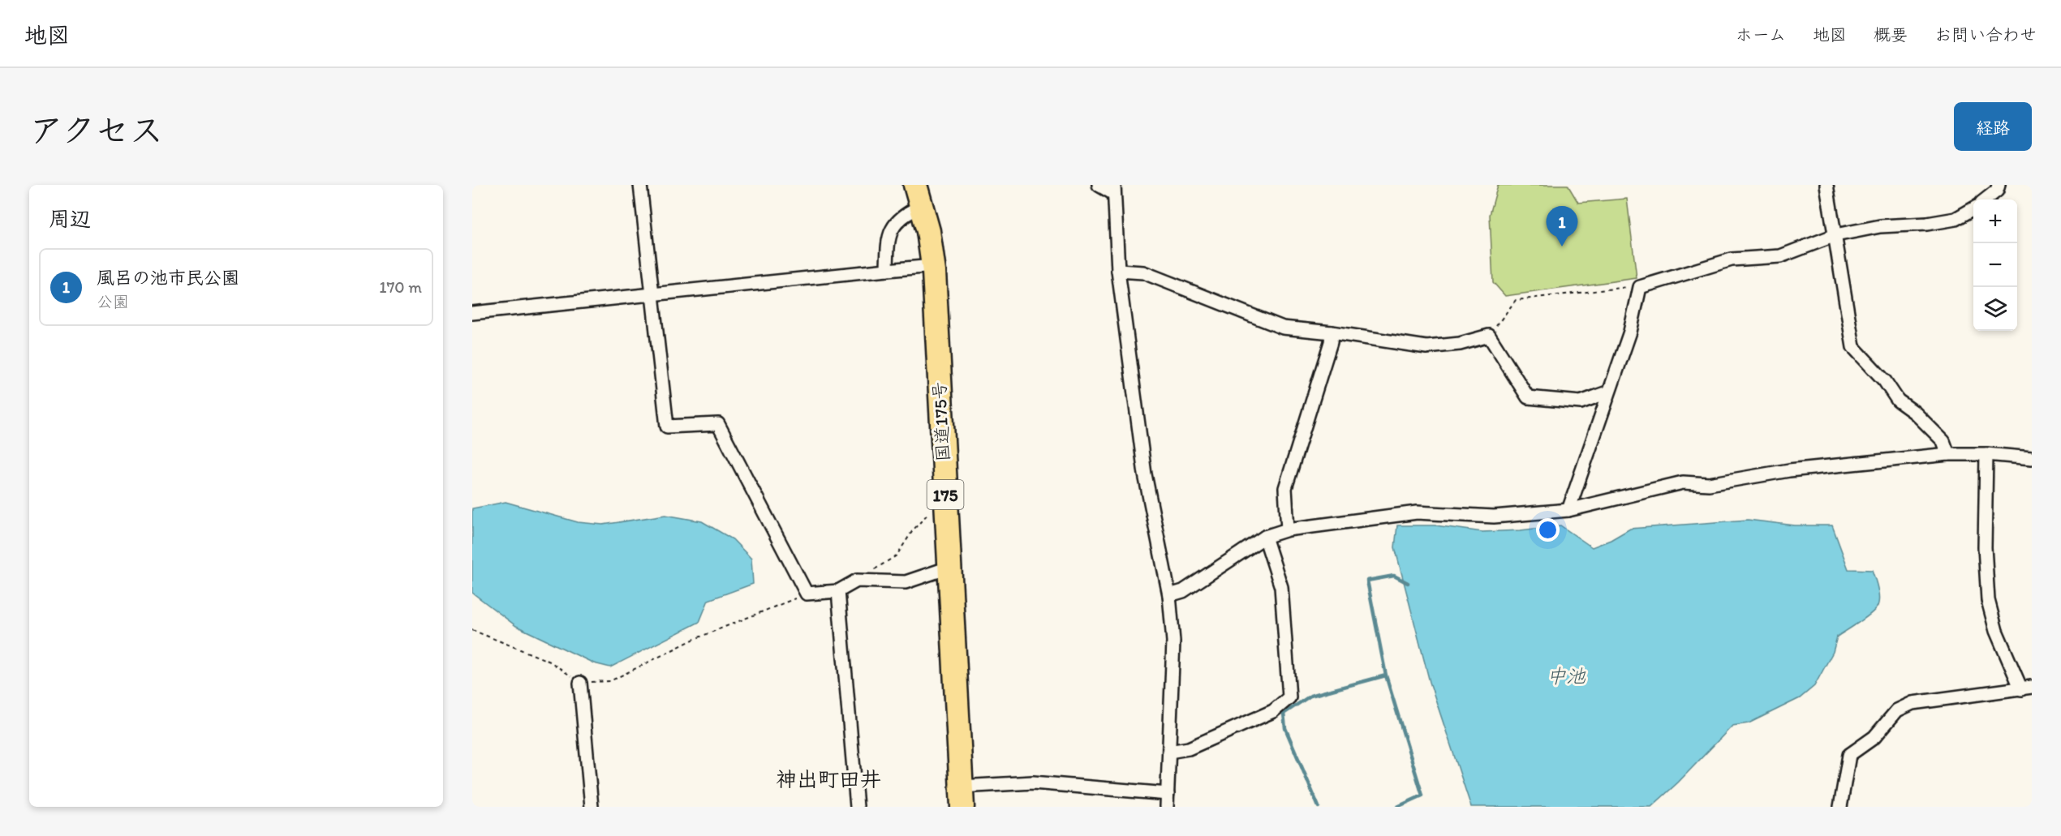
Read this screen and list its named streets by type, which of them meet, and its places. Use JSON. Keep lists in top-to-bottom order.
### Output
{
  "streets": {
    "highway": ["国道175号", "175"]
  },
  "districts": ["神出町田井"],
  "water": ["中池"],
  "page": {
    "header": "地図",
    "nav": [
      "ホーム",
      "地図",
      "概要",
      "お問い合わせ"
    ],
    "title": "アクセス",
    "buttons": "経路",
    "heading": "周辺",
    "map_buttons": ["+", "−"],
    "pins": "1",
    "list": [
      {
        "mark": "1",
        "name": "風呂の池市民公園",
        "note": "公園",
        "value": "170 m"
      }
    ]
  }
}
